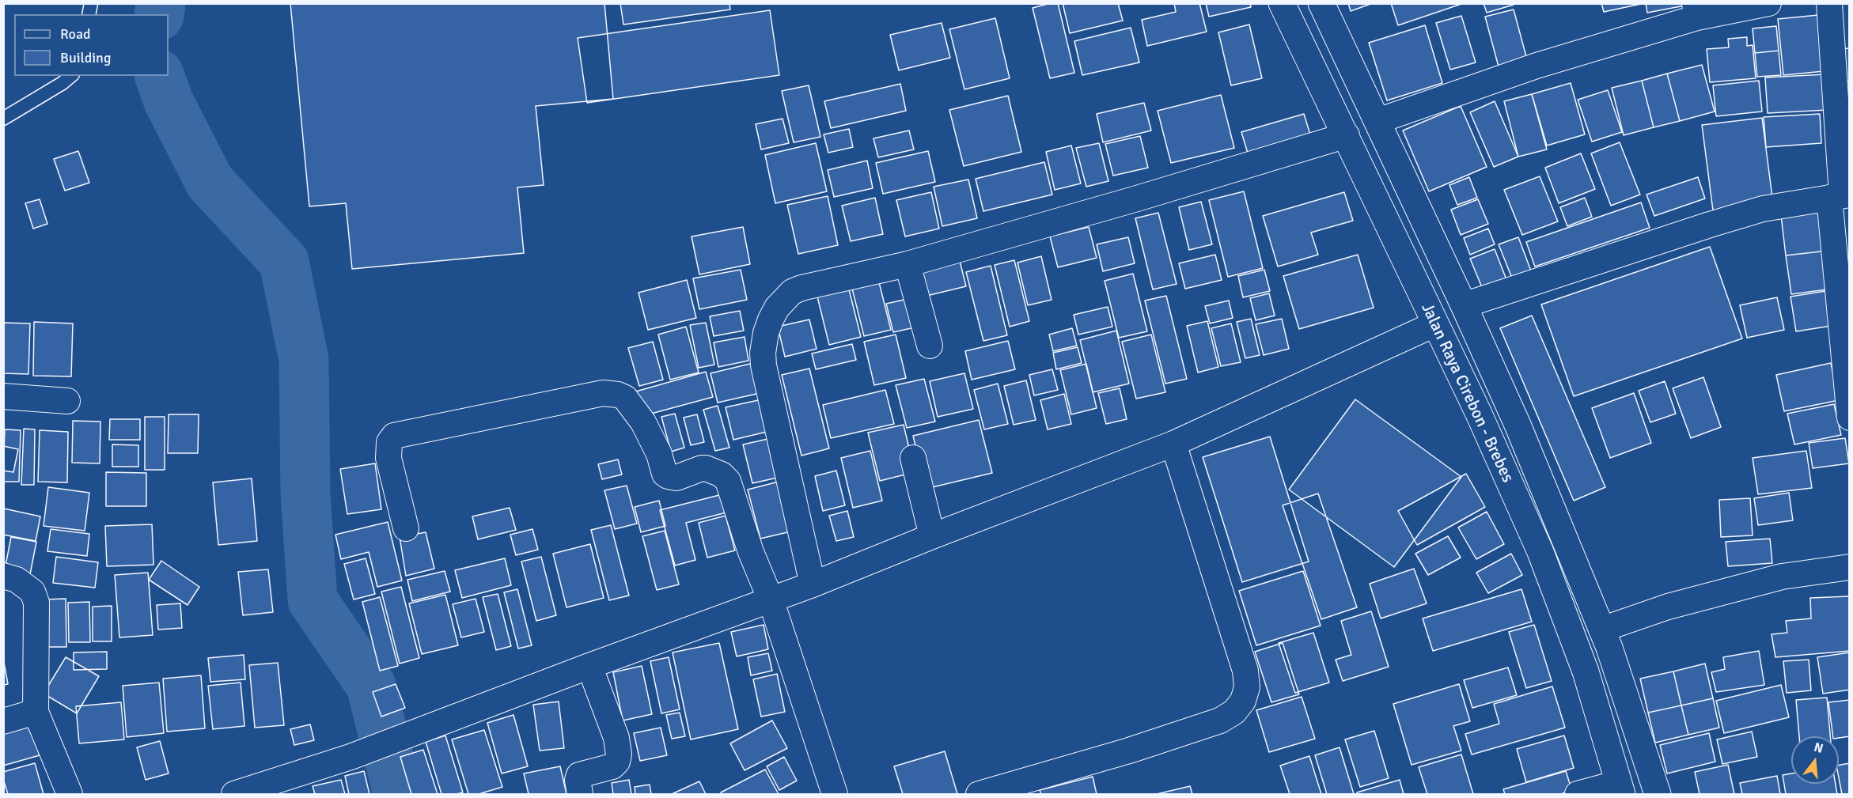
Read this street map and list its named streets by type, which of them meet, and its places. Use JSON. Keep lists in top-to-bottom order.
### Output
{
  "streets": {
    "highway": ["Jalan Raya Cirebon - Brebes"]
  },
  "legend": ["Road", "Building"],
  "north": "top"
}
